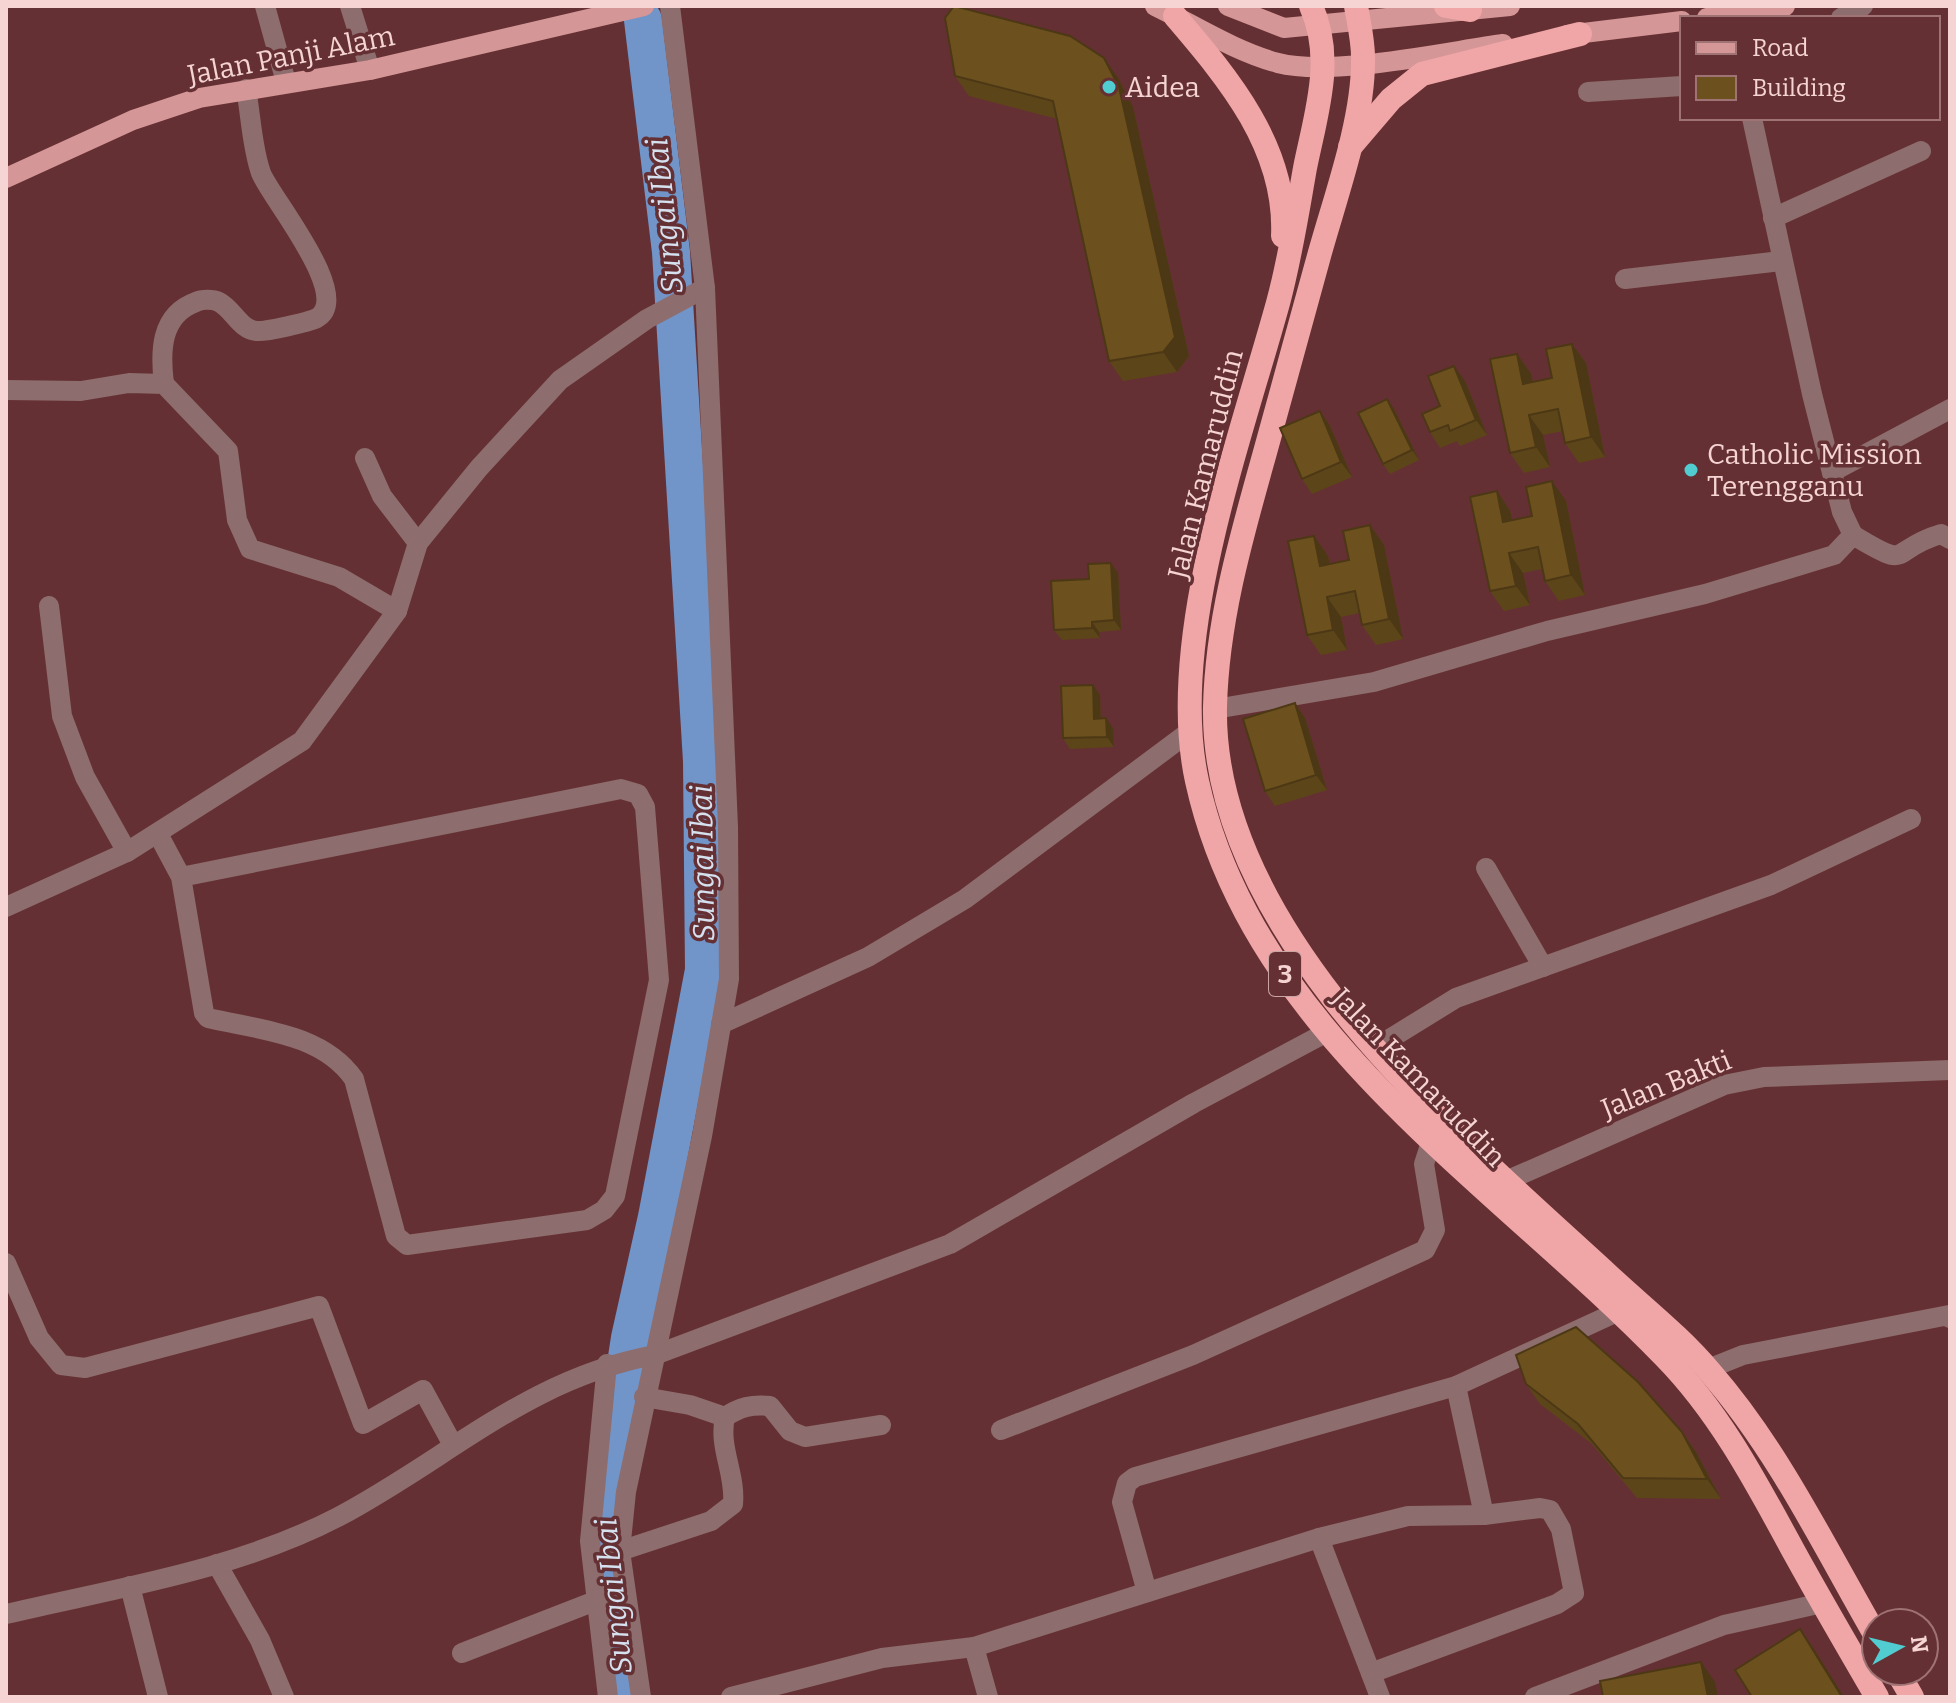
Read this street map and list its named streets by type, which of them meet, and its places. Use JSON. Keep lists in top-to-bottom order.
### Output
{
  "streets": {
    "highway": ["Jalan Kamaruddin", "3"],
    "main road": ["Jalan Panji Alam"],
    "street": ["Jalan Bakti"]
  },
  "crossings": [
    ["Jalan Kamaruddin", "3"],
    ["Jalan Kamaruddin", "Jalan Bakti"]
  ],
  "water": ["Sungai Ibai"],
  "places": ["Aidea", "Catholic Mission Terengganu"],
  "legend": ["Road", "Building"],
  "north": "right"
}
